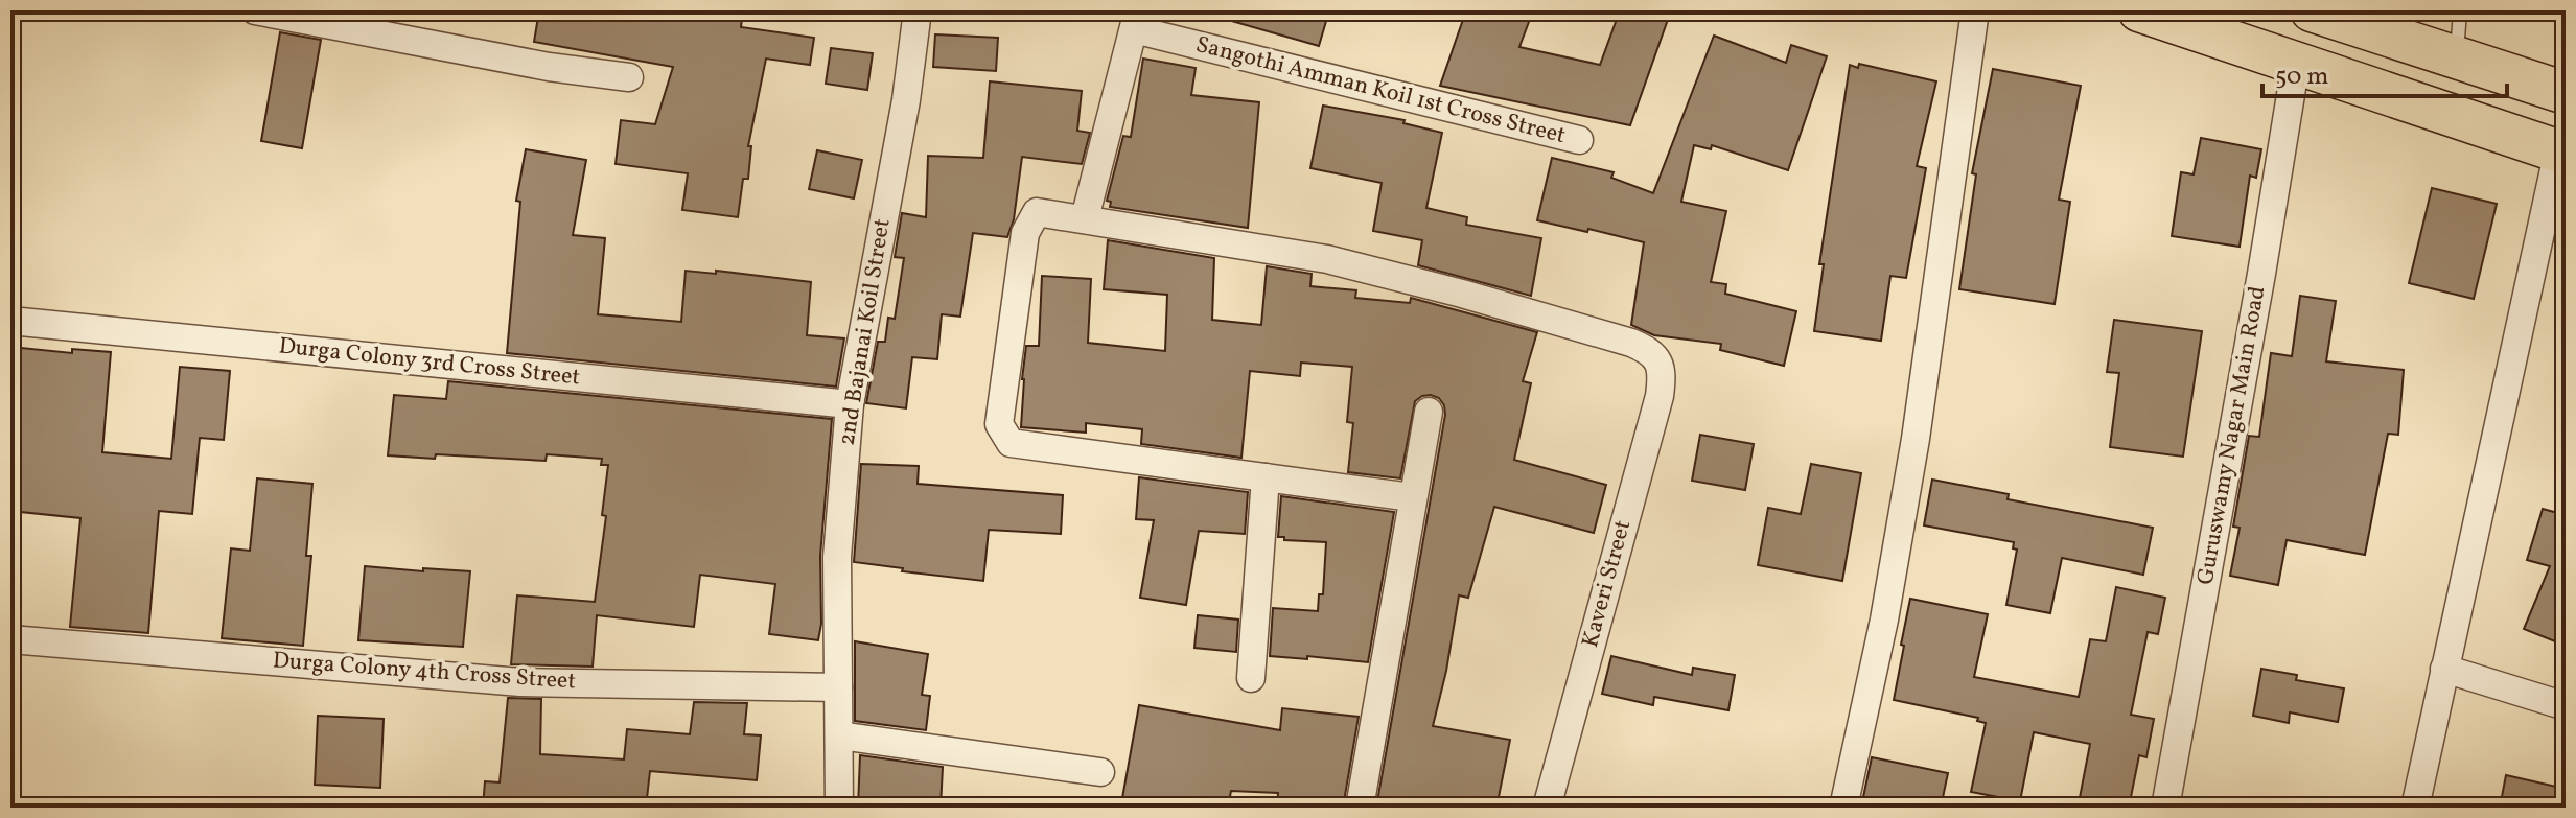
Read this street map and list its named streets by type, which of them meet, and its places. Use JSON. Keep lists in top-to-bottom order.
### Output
{
  "streets": {
    "street": [
      "Sangothi Amman Koil 1st Cross Street",
      "2nd Bajanai Koil Street",
      "Durga Colony 3rd Cross Street",
      "Guruswamy Nagar Main Road",
      "Kaveri Street",
      "Durga Colony 4th Cross Street"
    ]
  },
  "crossings": [
    ["2nd Bajanai Koil Street", "Durga Colony 3rd Cross Street"],
    ["2nd Bajanai Koil Street", "Durga Colony 4th Cross Street"]
  ],
  "scale_bar": "50 m"
}
